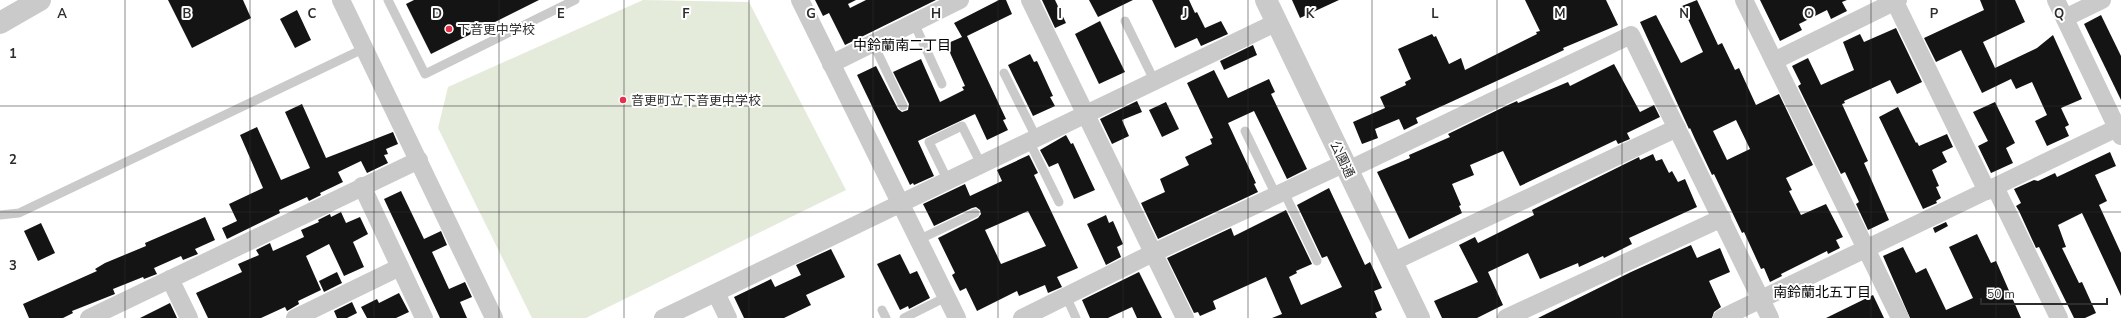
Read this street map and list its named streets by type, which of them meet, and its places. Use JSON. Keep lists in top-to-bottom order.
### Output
{
  "streets": {
    "street": ["公園通"]
  },
  "districts": ["中鈴蘭南二丁目", "南鈴蘭北五丁目"],
  "places": ["下音更中学校", "音更町立下音更中学校"],
  "scale_bar": "50 m",
  "grid": {
    "columns": [
      "A",
      "B",
      "C",
      "D",
      "E",
      "F",
      "G",
      "H",
      "I",
      "J",
      "K",
      "L",
      "M",
      "N",
      "O",
      "P",
      "Q"
    ],
    "rows": ["1", "2", "3"]
  }
}
